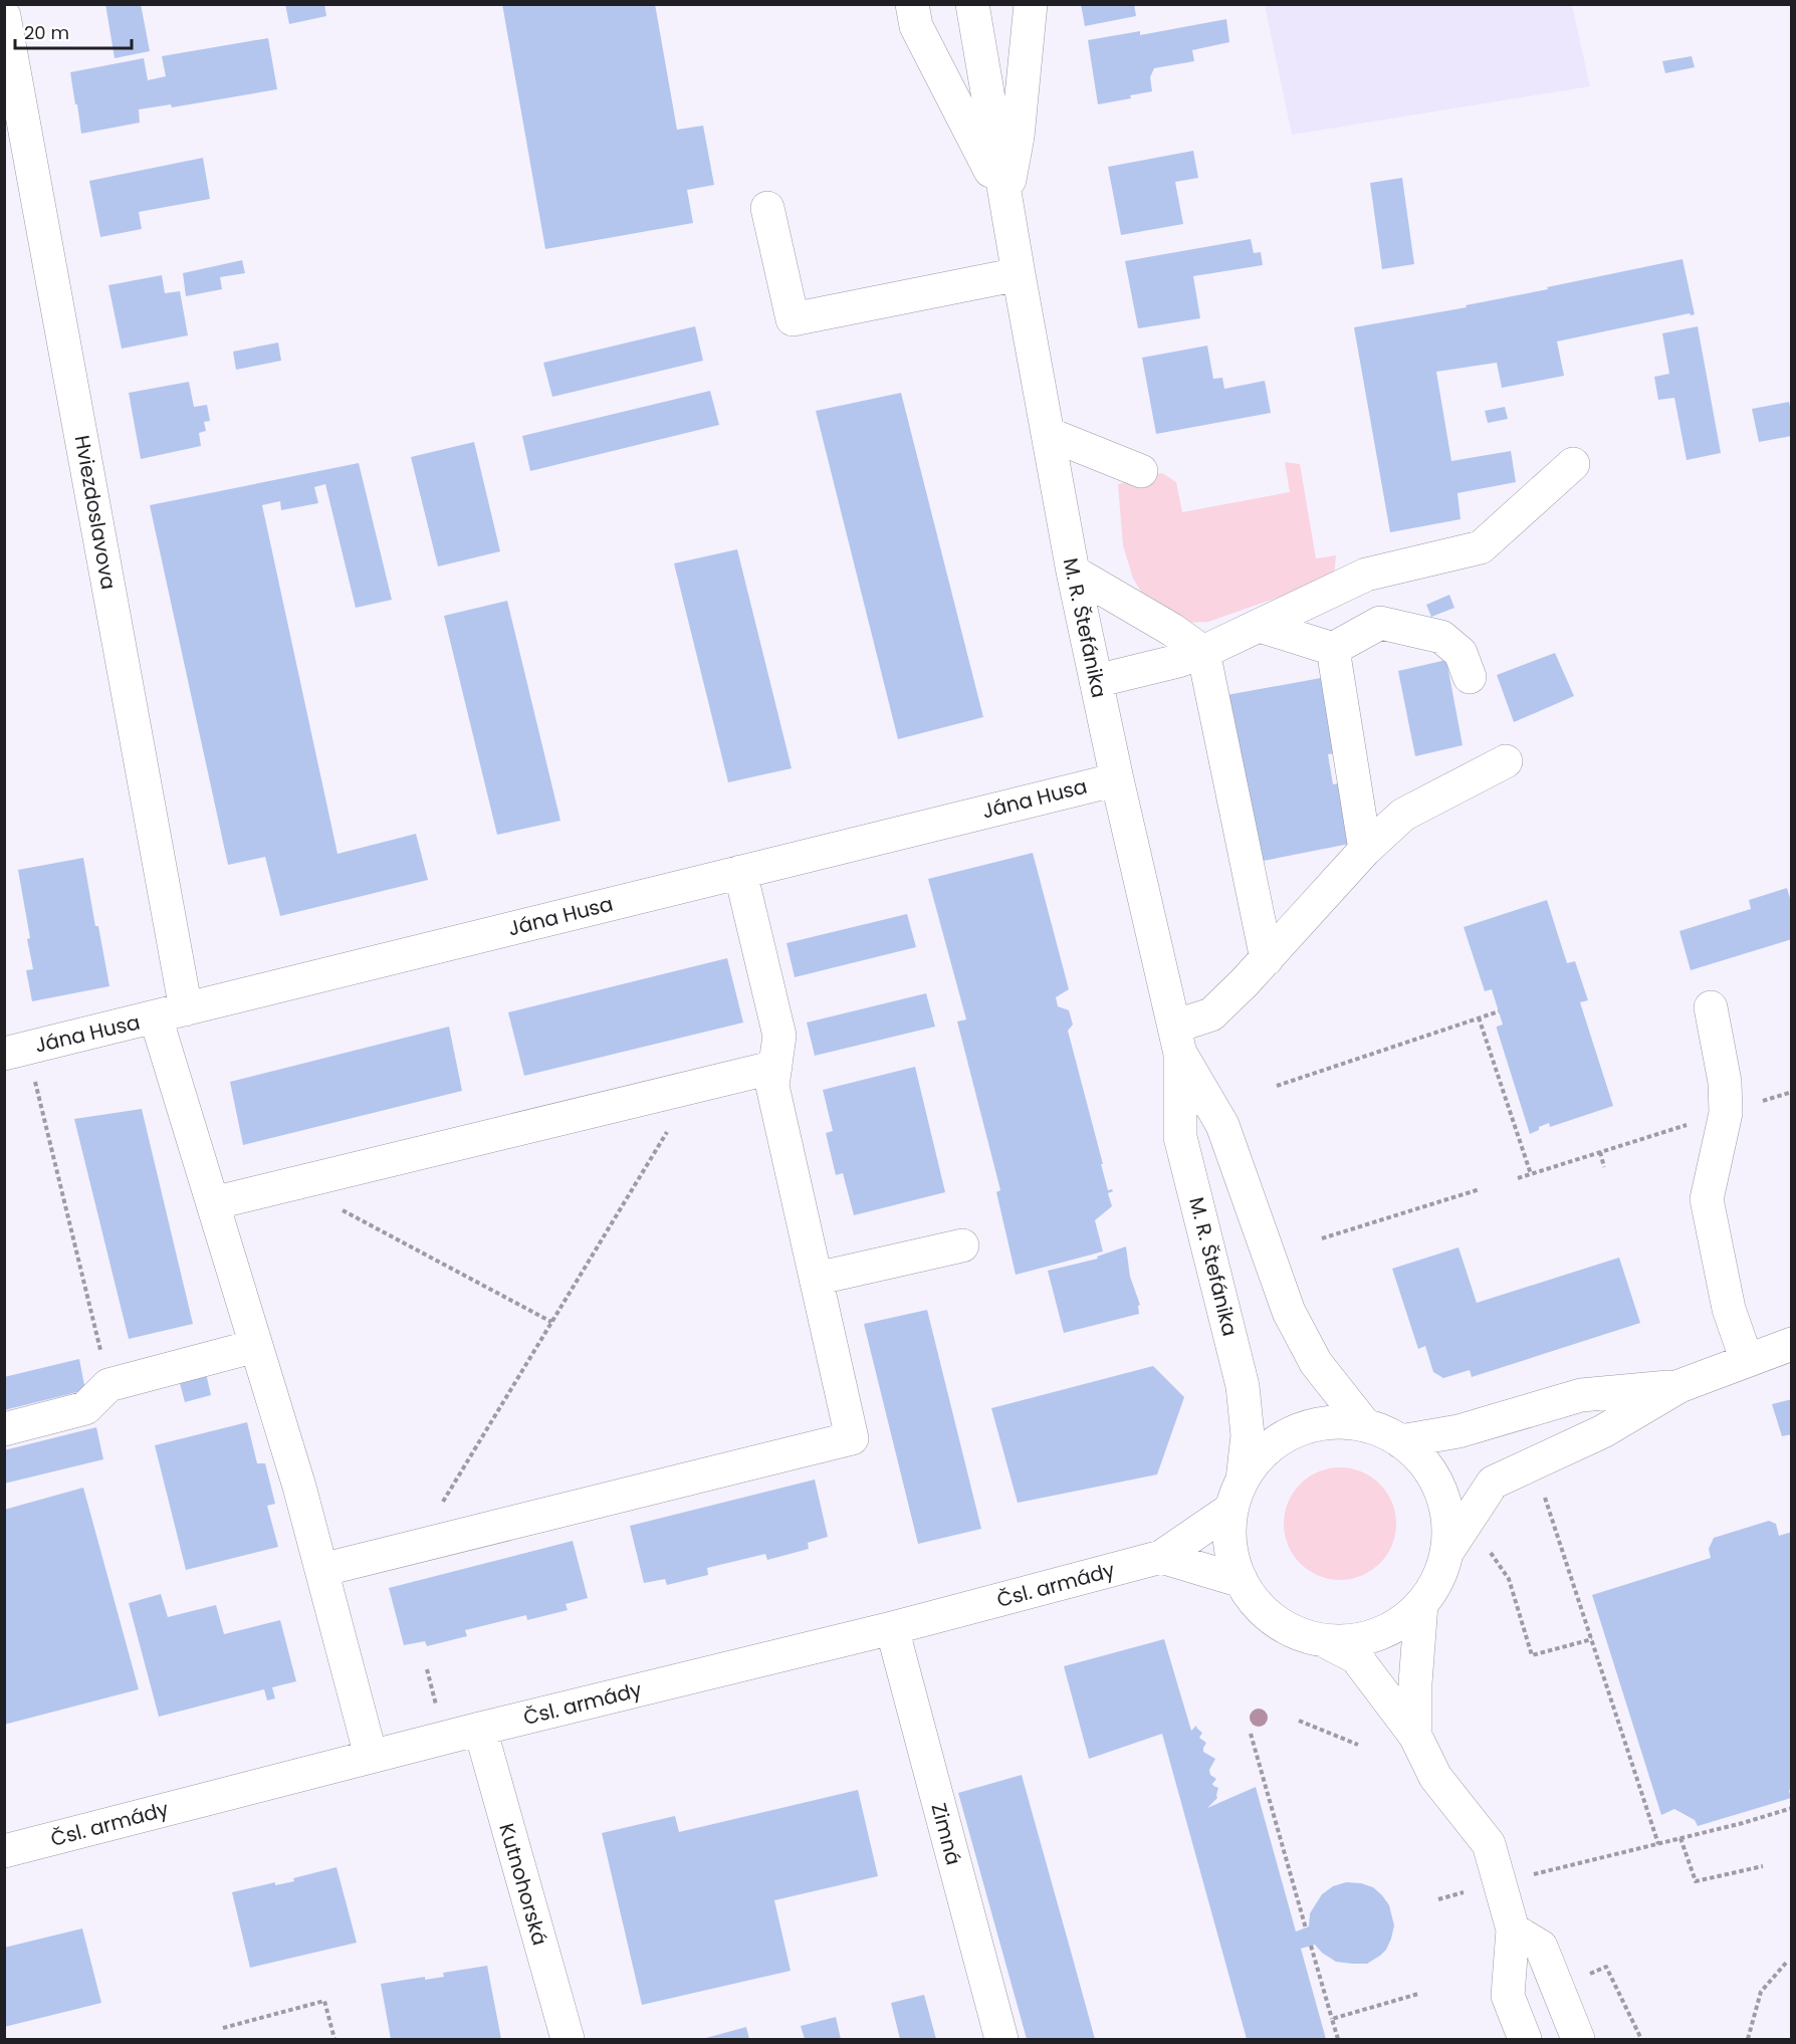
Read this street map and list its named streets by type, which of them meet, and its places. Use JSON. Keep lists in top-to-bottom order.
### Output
{
  "streets": {
    "street": [
      "Hviezdoslavova",
      "M. R. Štefánika",
      "Jána Husa",
      "Čsl. armády",
      "Zimná",
      "Kutnohorská"
    ]
  },
  "crossings": [
    ["Hviezdoslavova", "Jána Husa"],
    ["Hviezdoslavova", "Čsl. armády"],
    ["M. R. Štefánika", "Jána Husa"],
    ["Čsl. armády", "Zimná"],
    ["Čsl. armády", "Kutnohorská"]
  ],
  "scale_bar": "20 m"
}
